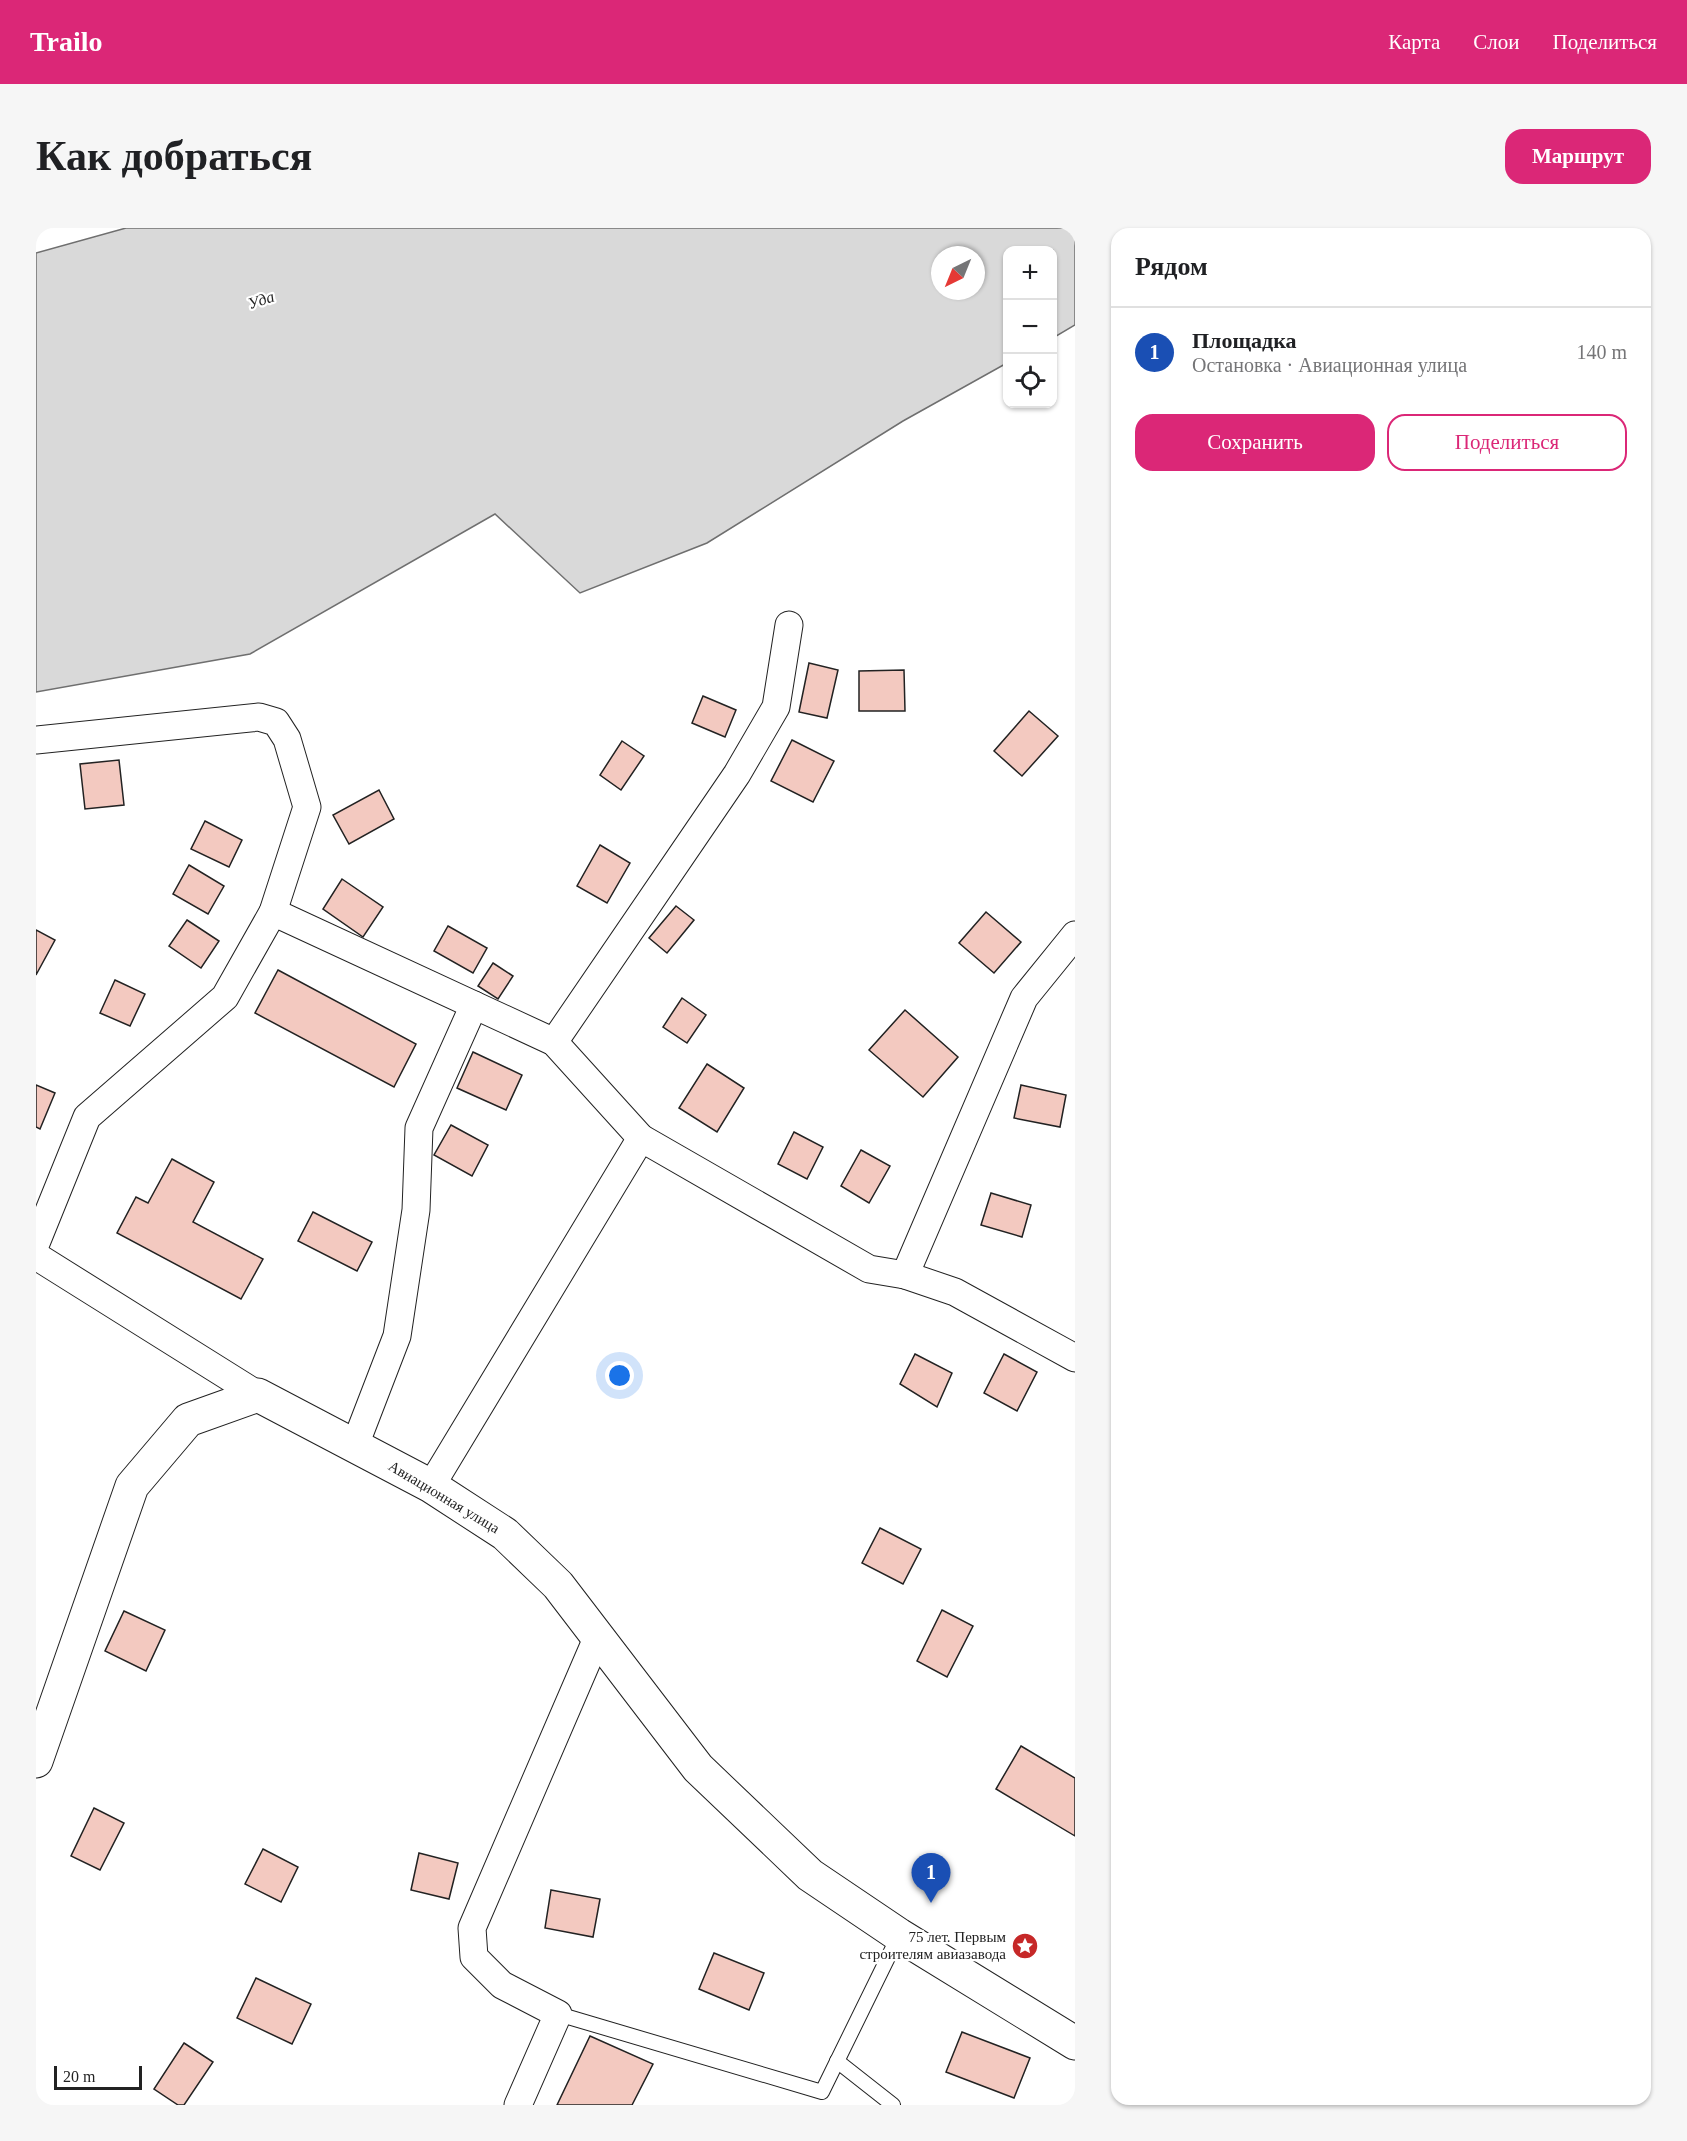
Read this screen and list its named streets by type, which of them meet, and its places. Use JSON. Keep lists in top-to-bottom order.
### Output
{
  "streets": {
    "street": ["Авиационная улица"]
  },
  "water": ["Уда"],
  "places": {
    "place": ["75 лет. Первым строителям авиазавода"]
  },
  "scale_bar": "20 m",
  "north": "bottom left",
  "page": {
    "header": "Trailo",
    "nav": ["Карта", "Слои", "Поделиться"],
    "buttons": [
      "Маршрут",
      ["Сохранить", "Поделиться"]
    ],
    "title": "Как добраться",
    "heading": "Рядом",
    "map_buttons": ["+", "−"],
    "list": [
      {
        "mark": "1",
        "name": "Площадка",
        "note": "Остановка · Авиационная улица",
        "value": "140 m"
      }
    ],
    "pins": "1",
    "scale": "20 m"
  }
}
